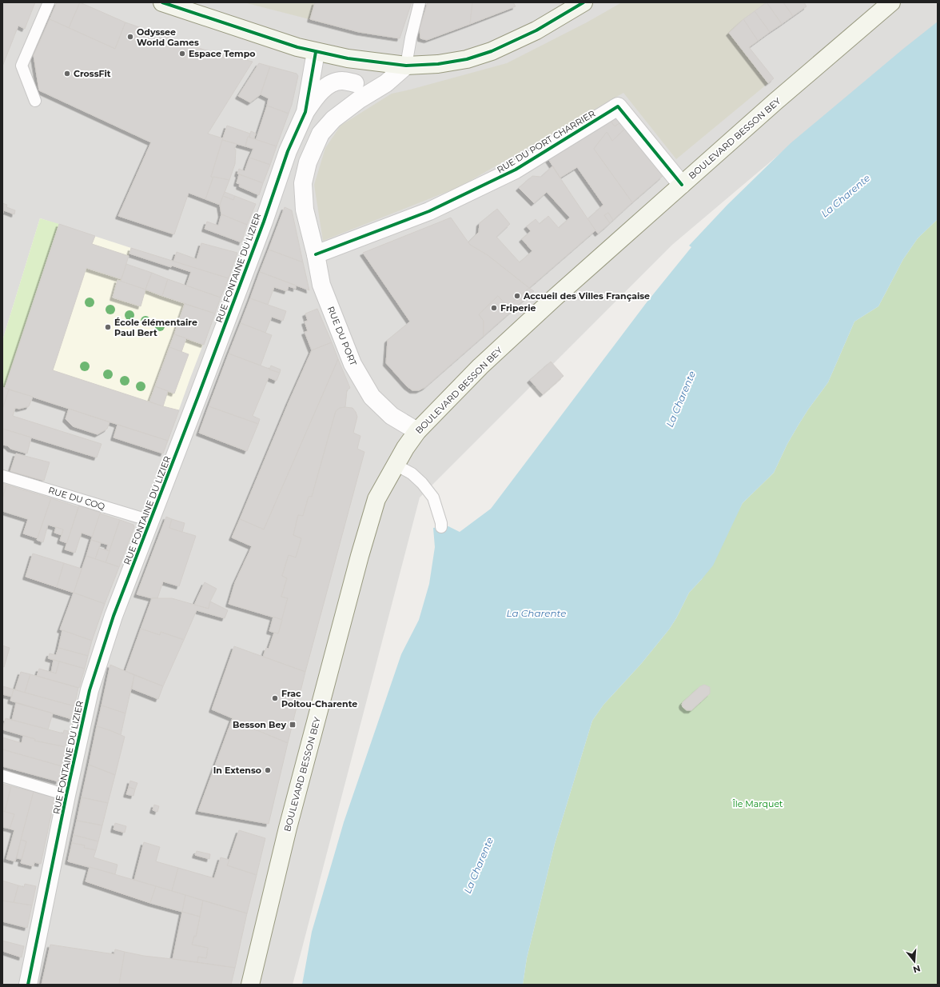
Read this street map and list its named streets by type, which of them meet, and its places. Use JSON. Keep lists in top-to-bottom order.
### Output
{
  "streets": {
    "main road": ["BOULEVARD BESSON BEY"],
    "street": ["RUE DU PORT CHARRIER", "RUE FONTAINE DU LIZIER", "RUE DU PORT"],
    "lane": ["RUE DU COQ"]
  },
  "crossings": [
    ["BOULEVARD BESSON BEY", "RUE DU PORT CHARRIER"],
    ["BOULEVARD BESSON BEY", "RUE DU PORT"],
    ["RUE DU PORT CHARRIER", "RUE DU PORT"],
    ["RUE FONTAINE DU LIZIER", "RUE DU COQ"]
  ],
  "water": ["La Charente"],
  "parks": ["Île Marquet"],
  "places": {
    "other": [
      "Odyssee World Games",
      "Espace Tempo",
      "CrossFit",
      "Accueil des Villes Française",
      "Friperie",
      "École élémentaire Paul Bert",
      "Frac Poitou-Charente",
      "In Extenso"
    ],
    "transit": ["Besson Bey"]
  },
  "north": "bottom"
}
